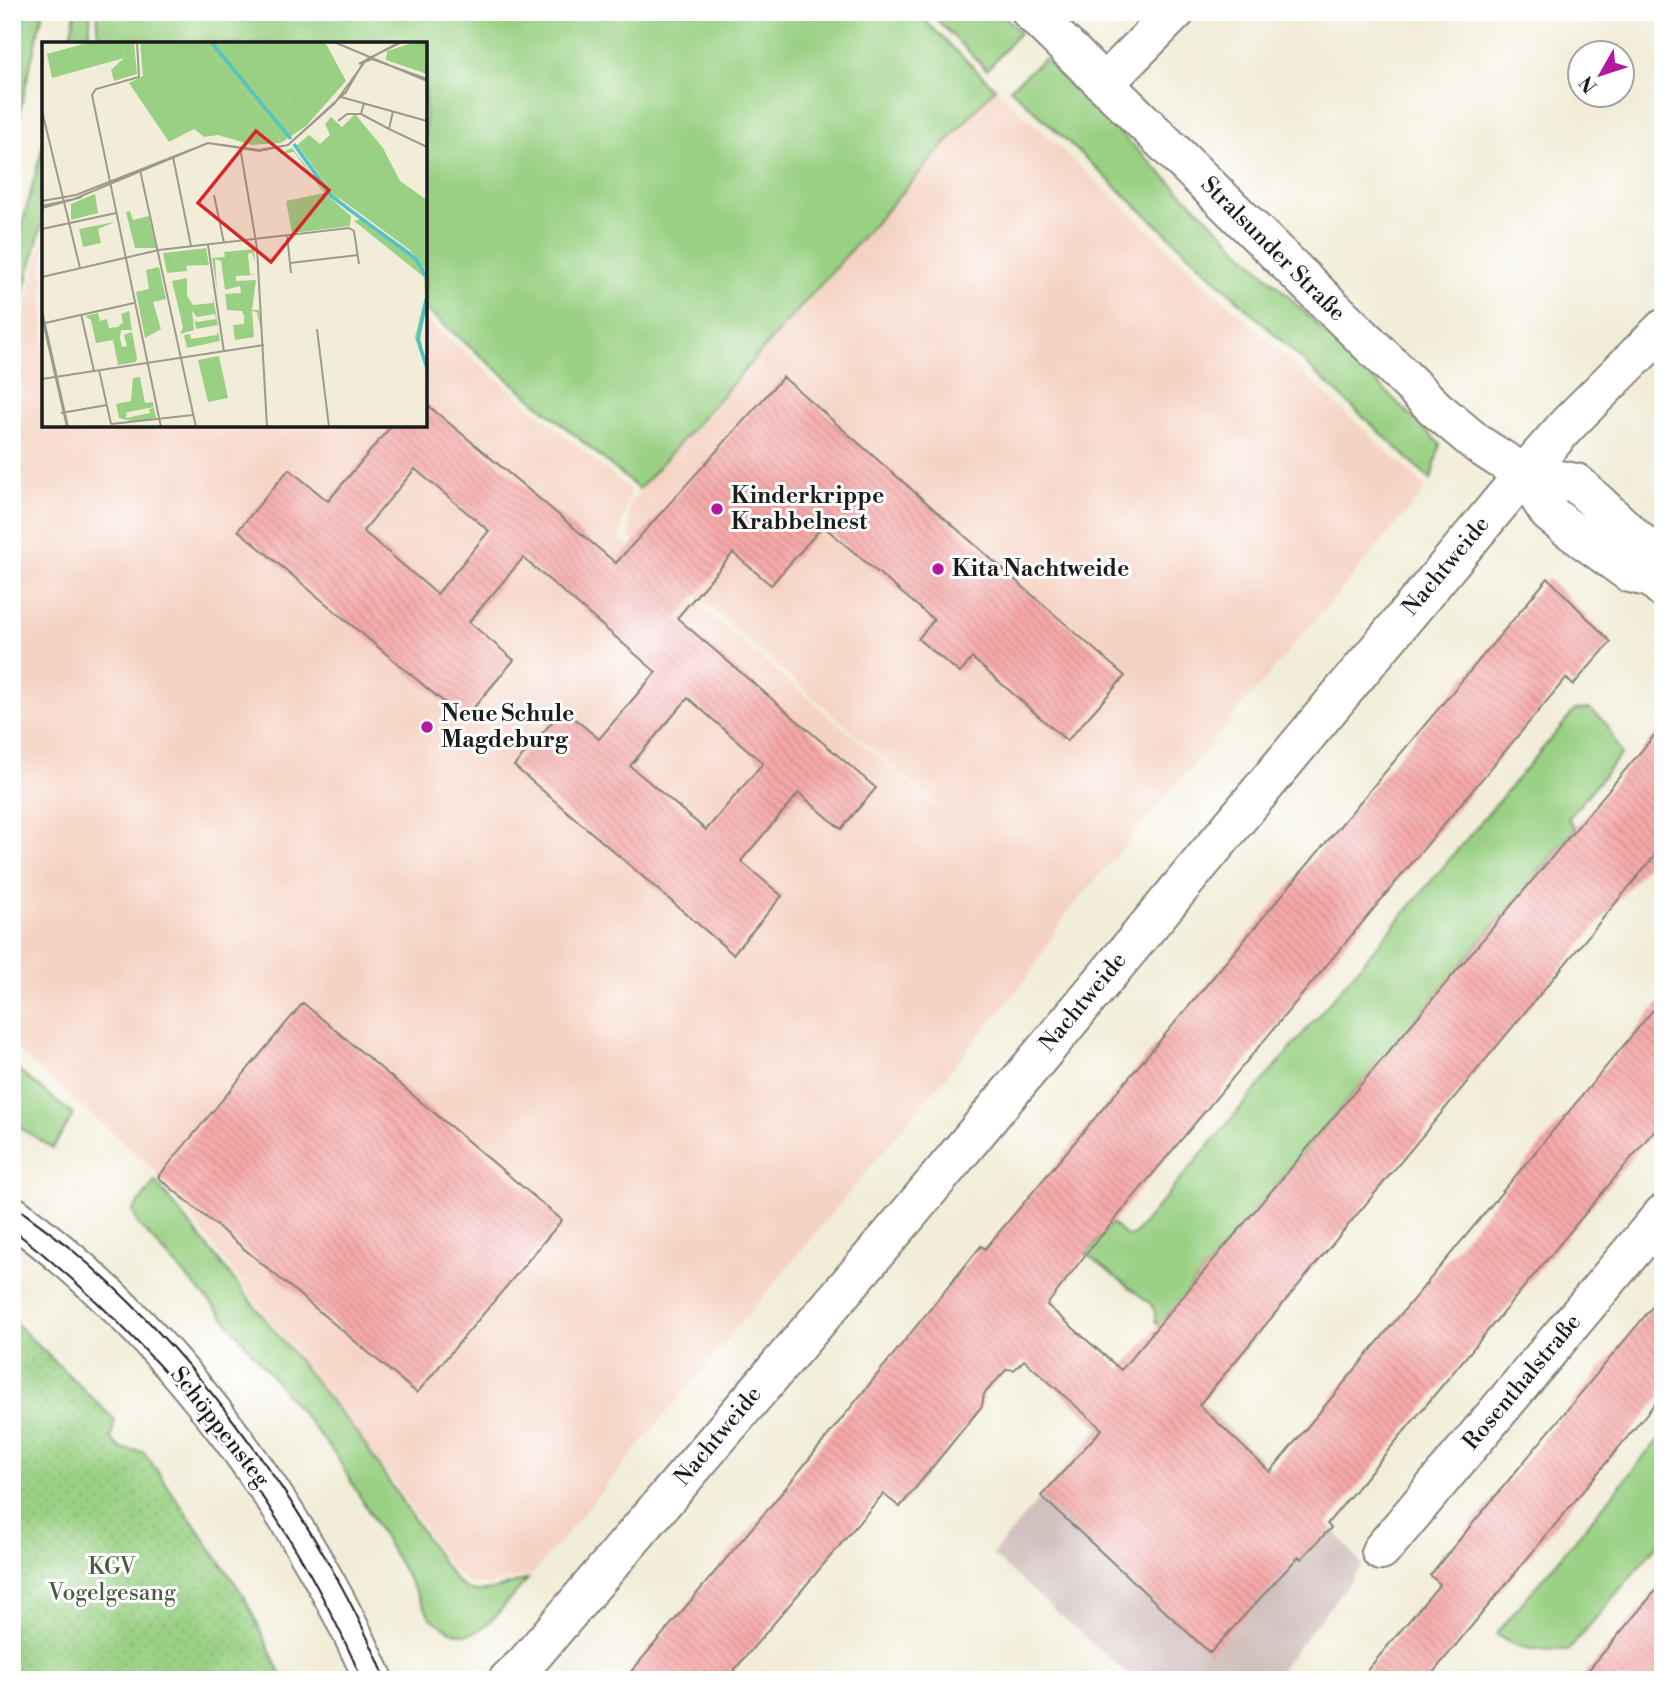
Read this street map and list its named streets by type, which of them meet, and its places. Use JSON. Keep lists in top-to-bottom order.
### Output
{
  "streets": {
    "street": [
      "Stralsunder Straße",
      "Nachtweide",
      "Rosenthalstraße",
      "Schöppensteg"
    ]
  },
  "crossings": [
    ["Stralsunder Straße", "Nachtweide"]
  ],
  "parks": ["KGV Vogelgesang"],
  "places": ["Kinderkrippe Krabbelnest", "Kita Nachtweide", "Neue Schule Magdeburg"],
  "north": "bottom left"
}
